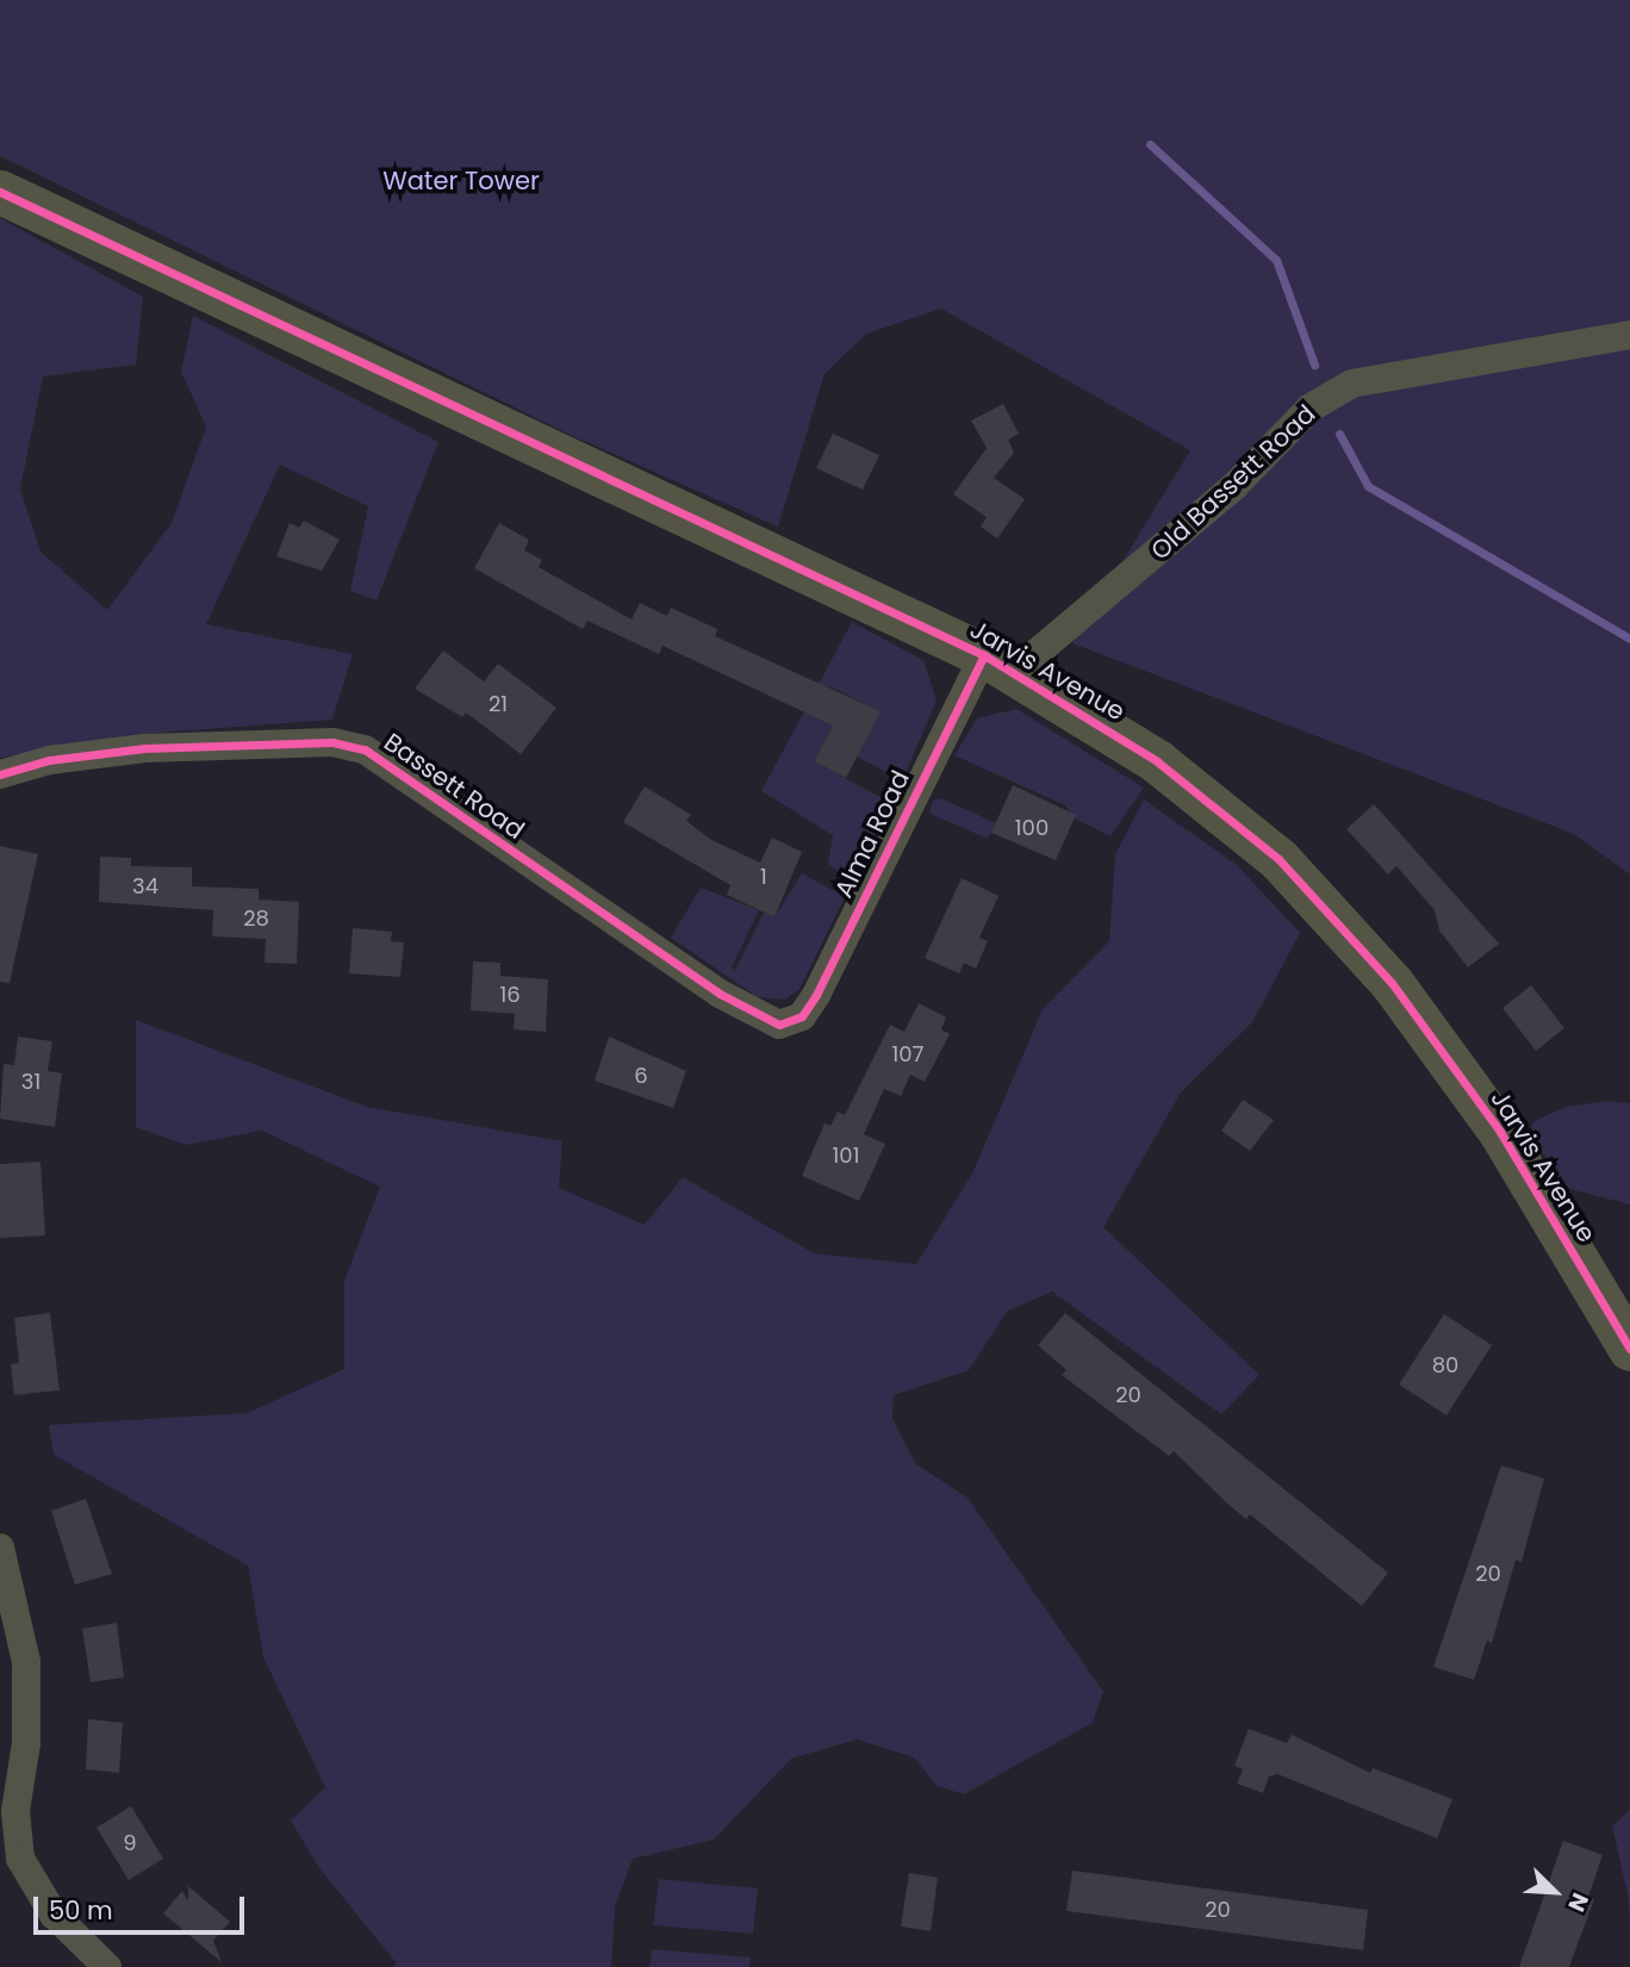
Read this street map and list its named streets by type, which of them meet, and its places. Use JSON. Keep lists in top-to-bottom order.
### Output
{
  "streets": {
    "street": [
      "Old Bassett Road",
      "Jarvis Avenue",
      "Bassett Road",
      "Alma Road"
    ]
  },
  "crossings": [
    ["Old Bassett Road", "Jarvis Avenue"],
    ["Old Bassett Road", "Alma Road"],
    ["Jarvis Avenue", "Alma Road"],
    ["Bassett Road", "Alma Road"]
  ],
  "parks": ["Water Tower"],
  "house_numbers": [
    "21",
    "100",
    "1",
    "34",
    "28",
    "16",
    "107",
    "6",
    "31",
    "101",
    "80",
    "20",
    "20",
    "9",
    "20"
  ],
  "scale_bar": "50 m",
  "north": "bottom right"
}
